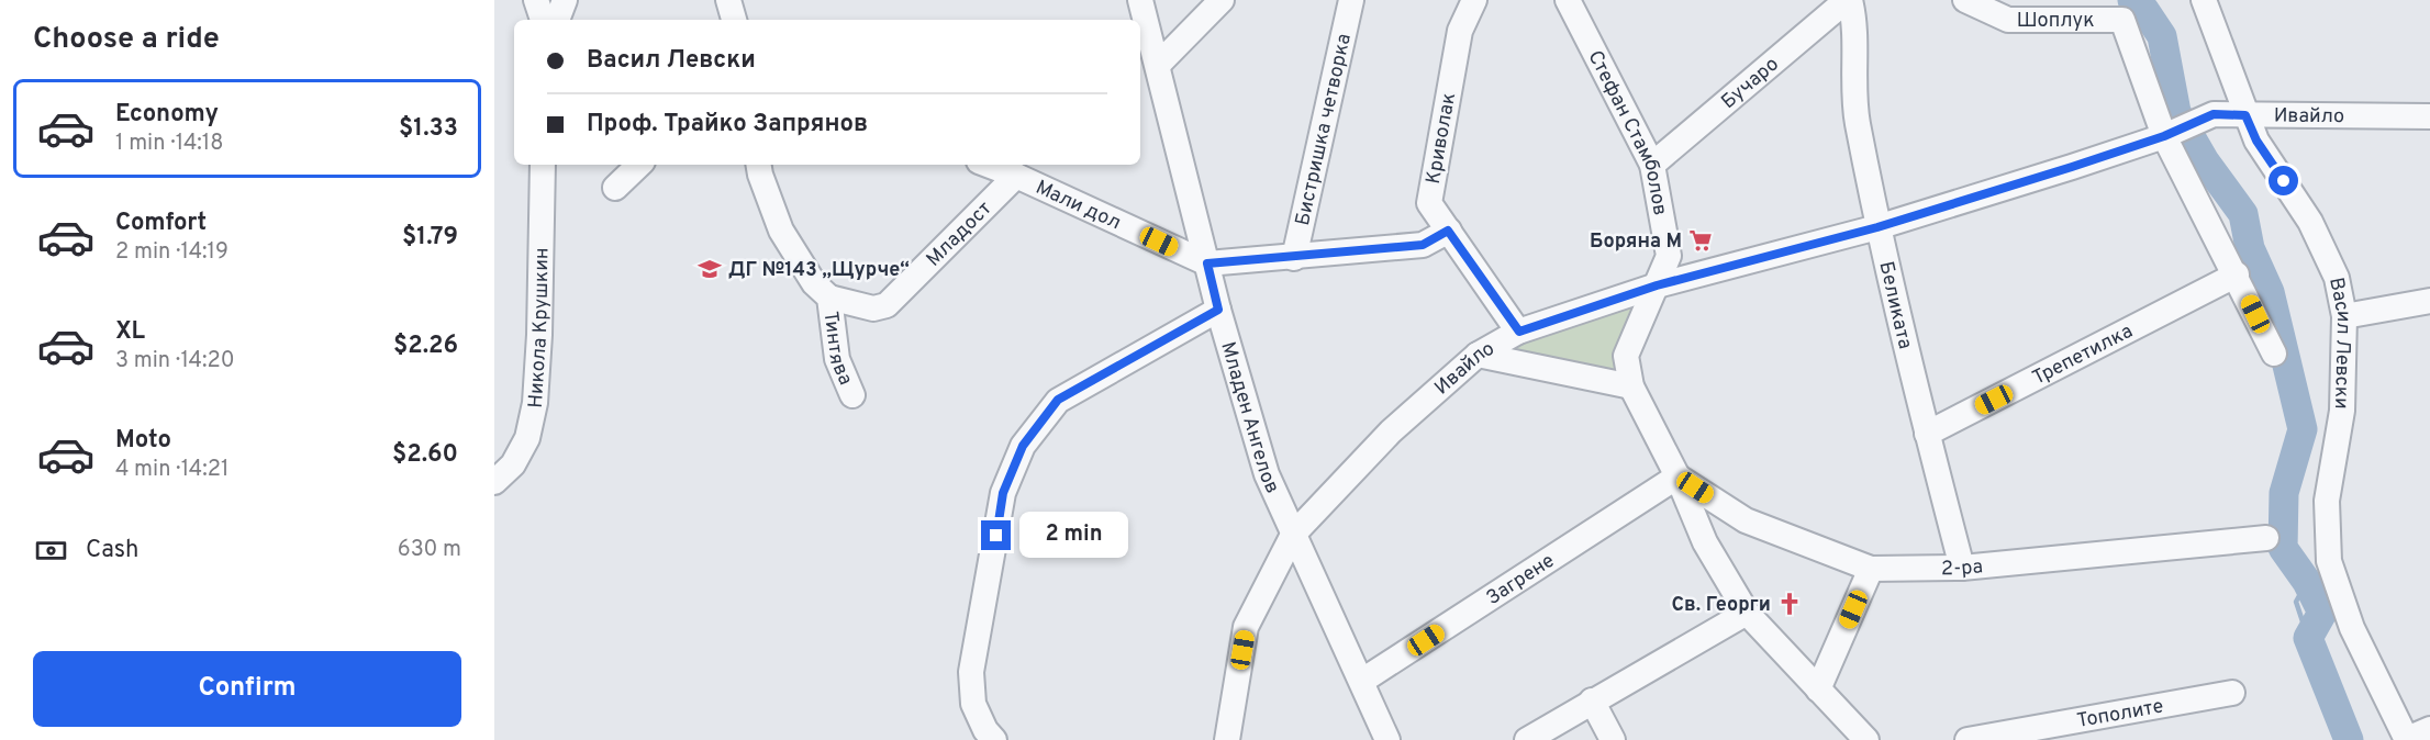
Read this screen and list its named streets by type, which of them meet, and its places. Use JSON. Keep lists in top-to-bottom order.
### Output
{
  "streets": {
    "street": [
      "Шоплук",
      "Бучаро",
      "Ивайло",
      "Бистришка четворка",
      "Стефан Стамболов",
      "Криволак",
      "Мали дол",
      "Младост",
      "Беликата",
      "Никола Крушкин",
      "Васил Левски",
      "Тинтява",
      "Трепетилка",
      "Младен Ангелов",
      "2-ра",
      "Загрене",
      "Тополите"
    ]
  },
  "crossings": [
    ["Шоплук", "Ивайло"],
    ["Бучаро", "Стефан Стамболов"],
    ["Бучаро", "Беликата"],
    ["Ивайло", "Стефан Стамболов"],
    ["Ивайло", "Криволак"],
    ["Ивайло", "Беликата"],
    ["Ивайло", "Васил Левски"],
    ["Ивайло", "Младен Ангелов"],
    ["Бистришка четворка", "Мали дол"],
    ["Стефан Стамболов", "2-ра"],
    ["Стефан Стамболов", "Загрене"],
    ["Криволак", "Мали дол"],
    ["Мали дол", "Младост"],
    ["Мали дол", "Младен Ангелов"],
    ["Младост", "Тинтява"],
    ["Беликата", "Трепетилка"],
    ["Беликата", "2-ра"],
    ["Младен Ангелов", "Загрене"],
    ["2-ра", "Загрене"]
  ],
  "places": {
    "supermarket": ["Боряна М"],
    "school or university": ["ДГ №143 „Щурче“"],
    "church": ["Св. Георги"]
  },
  "page": {
    "heading": "Choose a ride",
    "banner": ["Васил Левски", "Проф. Трайко Запрянов"],
    "list": [
      {
        "name": "Economy",
        "note": "1 min · 14:18",
        "value": "$1.33"
      },
      {
        "name": "Comfort",
        "note": "2 min · 14:19",
        "value": "$1.79"
      },
      {
        "name": "XL",
        "note": "3 min · 14:20",
        "value": "$2.26"
      },
      {
        "name": "Moto",
        "note": "4 min · 14:21",
        "value": "$2.60"
      }
    ],
    "bubble": "2 min",
    "pay": ["Cash", "630 m"],
    "buttons": "Confirm"
  }
}
